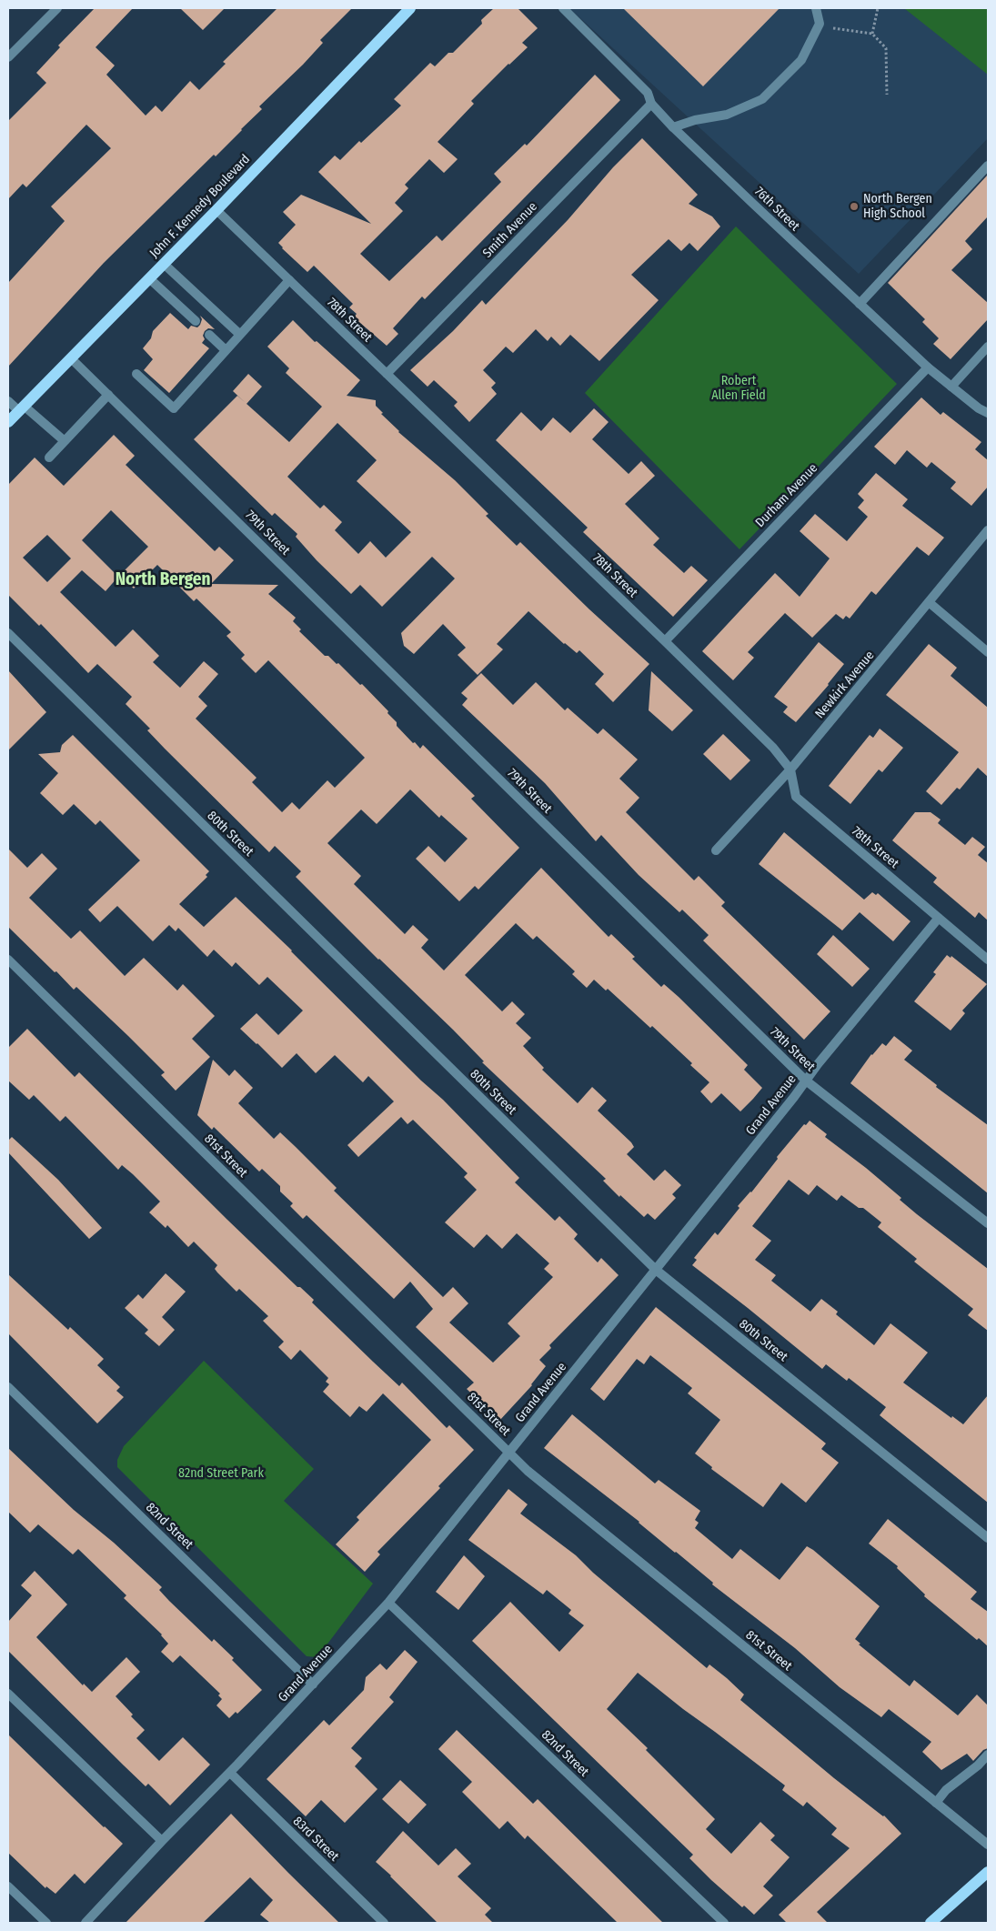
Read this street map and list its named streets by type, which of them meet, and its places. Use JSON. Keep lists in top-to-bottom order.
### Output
{
  "streets": {
    "main road": ["John F. Kennedy Boulevard"],
    "street": [
      "76th Street",
      "Smith Avenue",
      "78th Street",
      "Durham Avenue",
      "79th Street",
      "Newkirk Avenue",
      "80th Street",
      "Grand Avenue",
      "81st Street",
      "82nd Street",
      "83rd Street"
    ]
  },
  "crossings": [
    ["John F. Kennedy Boulevard", "78th Street"],
    ["John F. Kennedy Boulevard", "79th Street"],
    ["76th Street", "Smith Avenue"],
    ["76th Street", "Durham Avenue"],
    ["Smith Avenue", "78th Street"],
    ["78th Street", "Durham Avenue"],
    ["78th Street", "Newkirk Avenue"],
    ["78th Street", "Grand Avenue"],
    ["79th Street", "Grand Avenue"],
    ["80th Street", "Grand Avenue"],
    ["Grand Avenue", "81st Street"],
    ["Grand Avenue", "82nd Street"],
    ["Grand Avenue", "83rd Street"]
  ],
  "districts": ["North Bergen"],
  "parks": ["Robert Allen Field", "82nd Street Park"],
  "places": ["North Bergen High School"]
}
